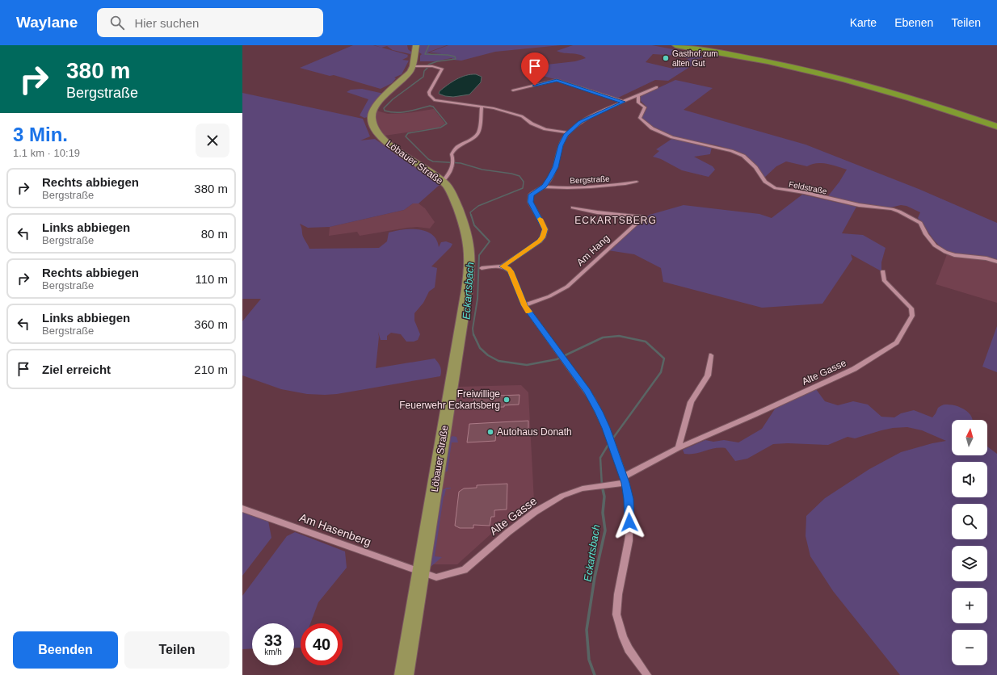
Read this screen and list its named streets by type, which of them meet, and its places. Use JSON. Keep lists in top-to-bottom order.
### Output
{
  "streets": {
    "main road": ["Löbauer Straße"],
    "street": [
      "Bergstraße",
      "Feldstraße",
      "Am Hang",
      "Alte Gasse",
      "Am Hasenberg"
    ]
  },
  "crossings": [
    ["Löbauer Straße", "Alte Gasse"],
    ["Löbauer Straße", "Am Hasenberg"],
    ["Alte Gasse", "Am Hasenberg"]
  ],
  "districts": ["ECKARTSBERG"],
  "water": ["Eckartsbach"],
  "places": ["Gasthof zum alten Gut", "Freiwillige Feuerwehr Eckartsberg", "Autohaus Donath"],
  "north": "top",
  "page": {
    "header": "Waylane",
    "search": "Hier suchen",
    "nav": ["Karte", "Ebenen", "Teilen"],
    "turn": ["380 m", "Bergstraße"],
    "heading": ["3 Min.", "1.1 km · 10:19"],
    "list": [
      {
        "name": "Rechts abbiegen",
        "note": "Bergstraße",
        "value": "380 m"
      },
      {
        "name": "Links abbiegen",
        "note": "Bergstraße",
        "value": "80 m"
      },
      {
        "name": "Rechts abbiegen",
        "note": "Bergstraße",
        "value": "110 m"
      },
      {
        "name": "Links abbiegen",
        "note": "Bergstraße",
        "value": "360 m"
      },
      {
        "name": "Ziel erreicht",
        "value": "210 m"
      }
    ],
    "map_buttons": ["+", "−"],
    "speed": "33 km/h",
    "limit": "40",
    "buttons": ["Beenden", "Teilen"]
  }
}
